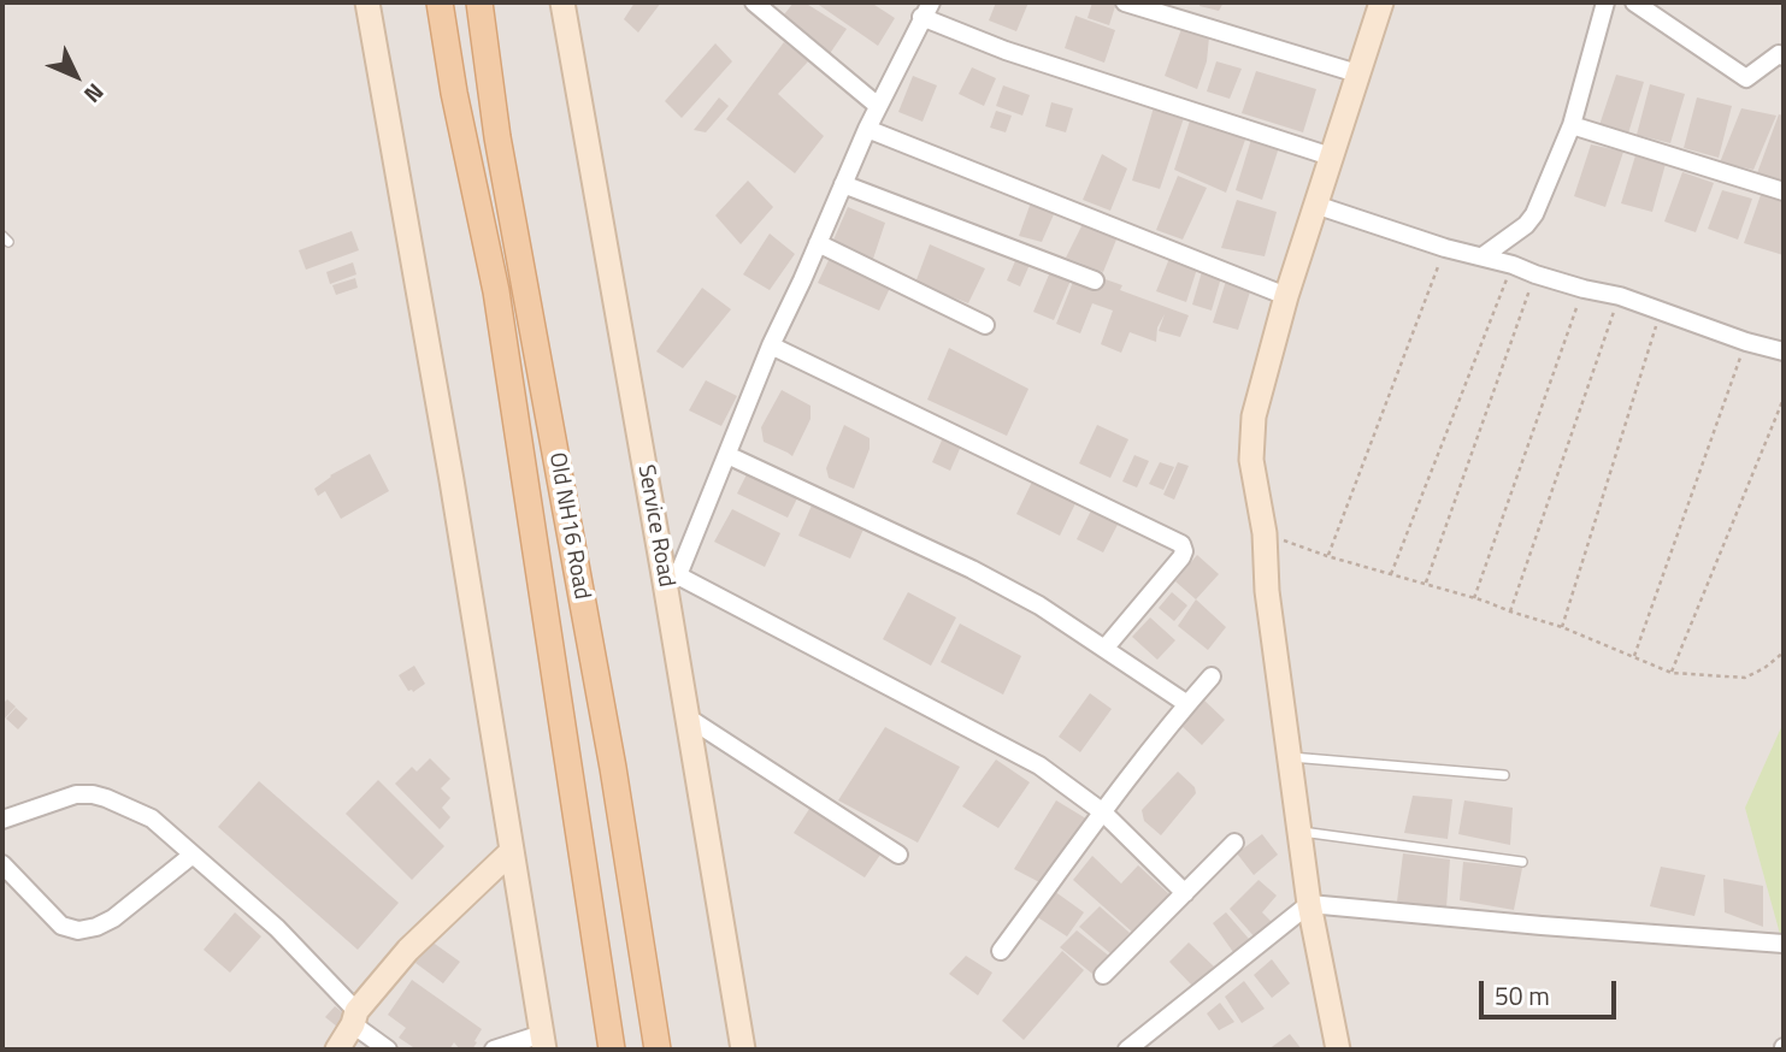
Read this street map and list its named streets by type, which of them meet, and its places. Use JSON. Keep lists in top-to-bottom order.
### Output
{
  "streets": {
    "main road": ["Old NH16 Road"],
    "street": ["Service Road"]
  },
  "scale_bar": "50 m",
  "north": "bottom right"
}
